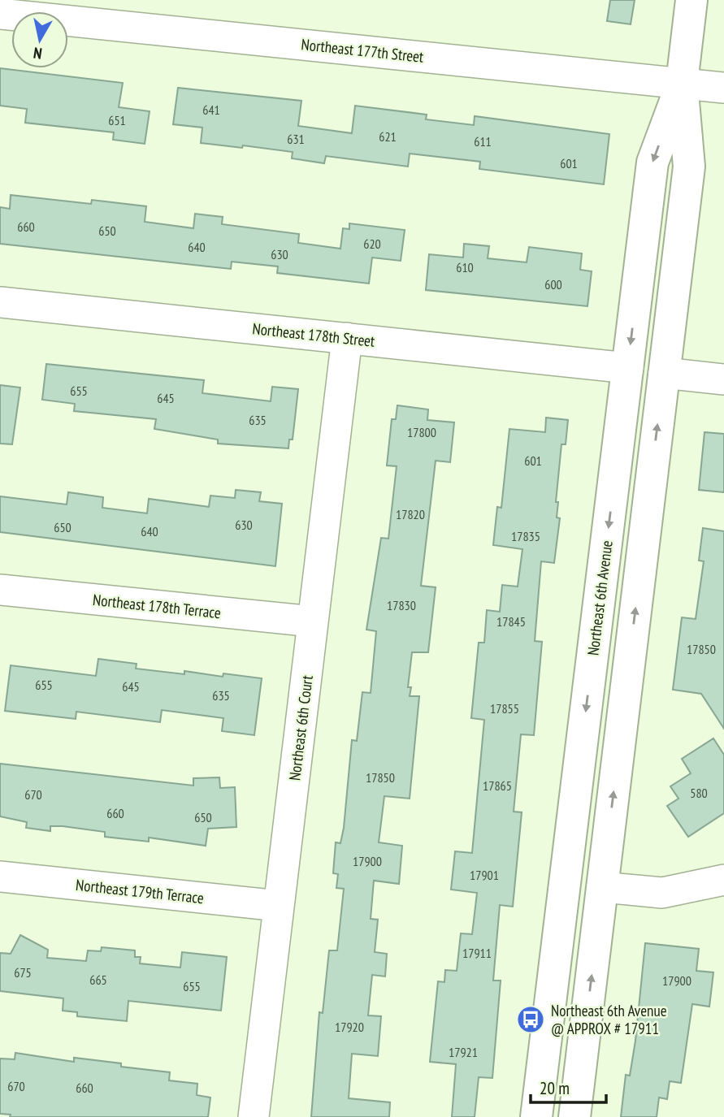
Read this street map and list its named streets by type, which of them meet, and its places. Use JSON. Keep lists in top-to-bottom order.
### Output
{
  "streets": {
    "main road": ["Northeast 6th Avenue"],
    "street": [
      "Northeast 177th Street",
      "Northeast 178th Street",
      "Northeast 178th Terrace",
      "Northeast 6th Court",
      "Northeast 179th Terrace"
    ]
  },
  "crossings": [
    ["Northeast 177th Street", "Northeast 6th Avenue"],
    ["Northeast 178th Street", "Northeast 6th Avenue"],
    ["Northeast 178th Street", "Northeast 6th Court"],
    ["Northeast 178th Terrace", "Northeast 6th Court"],
    ["Northeast 6th Court", "Northeast 179th Terrace"]
  ],
  "places": {
    "bus stop": ["Northeast 6th Avenue @ APPROX # 17911"]
  },
  "house_numbers": [
    "641",
    "651",
    "621",
    "631",
    "611",
    "601",
    "660",
    "650",
    "620",
    "640",
    "630",
    "610",
    "600",
    "655",
    "645",
    "635",
    "17800",
    "601",
    "17820",
    "630",
    "650",
    "640",
    "17835",
    "17830",
    "17845",
    "17850",
    "655",
    "645",
    "635",
    "17855",
    "17850",
    "17865",
    "580",
    "670",
    "660",
    "650",
    "17900",
    "17901",
    "17911",
    "675",
    "665",
    "17900",
    "655",
    "17920",
    "17921",
    "670",
    "660"
  ],
  "scale_bar": "20 m",
  "north": "bottom"
}
